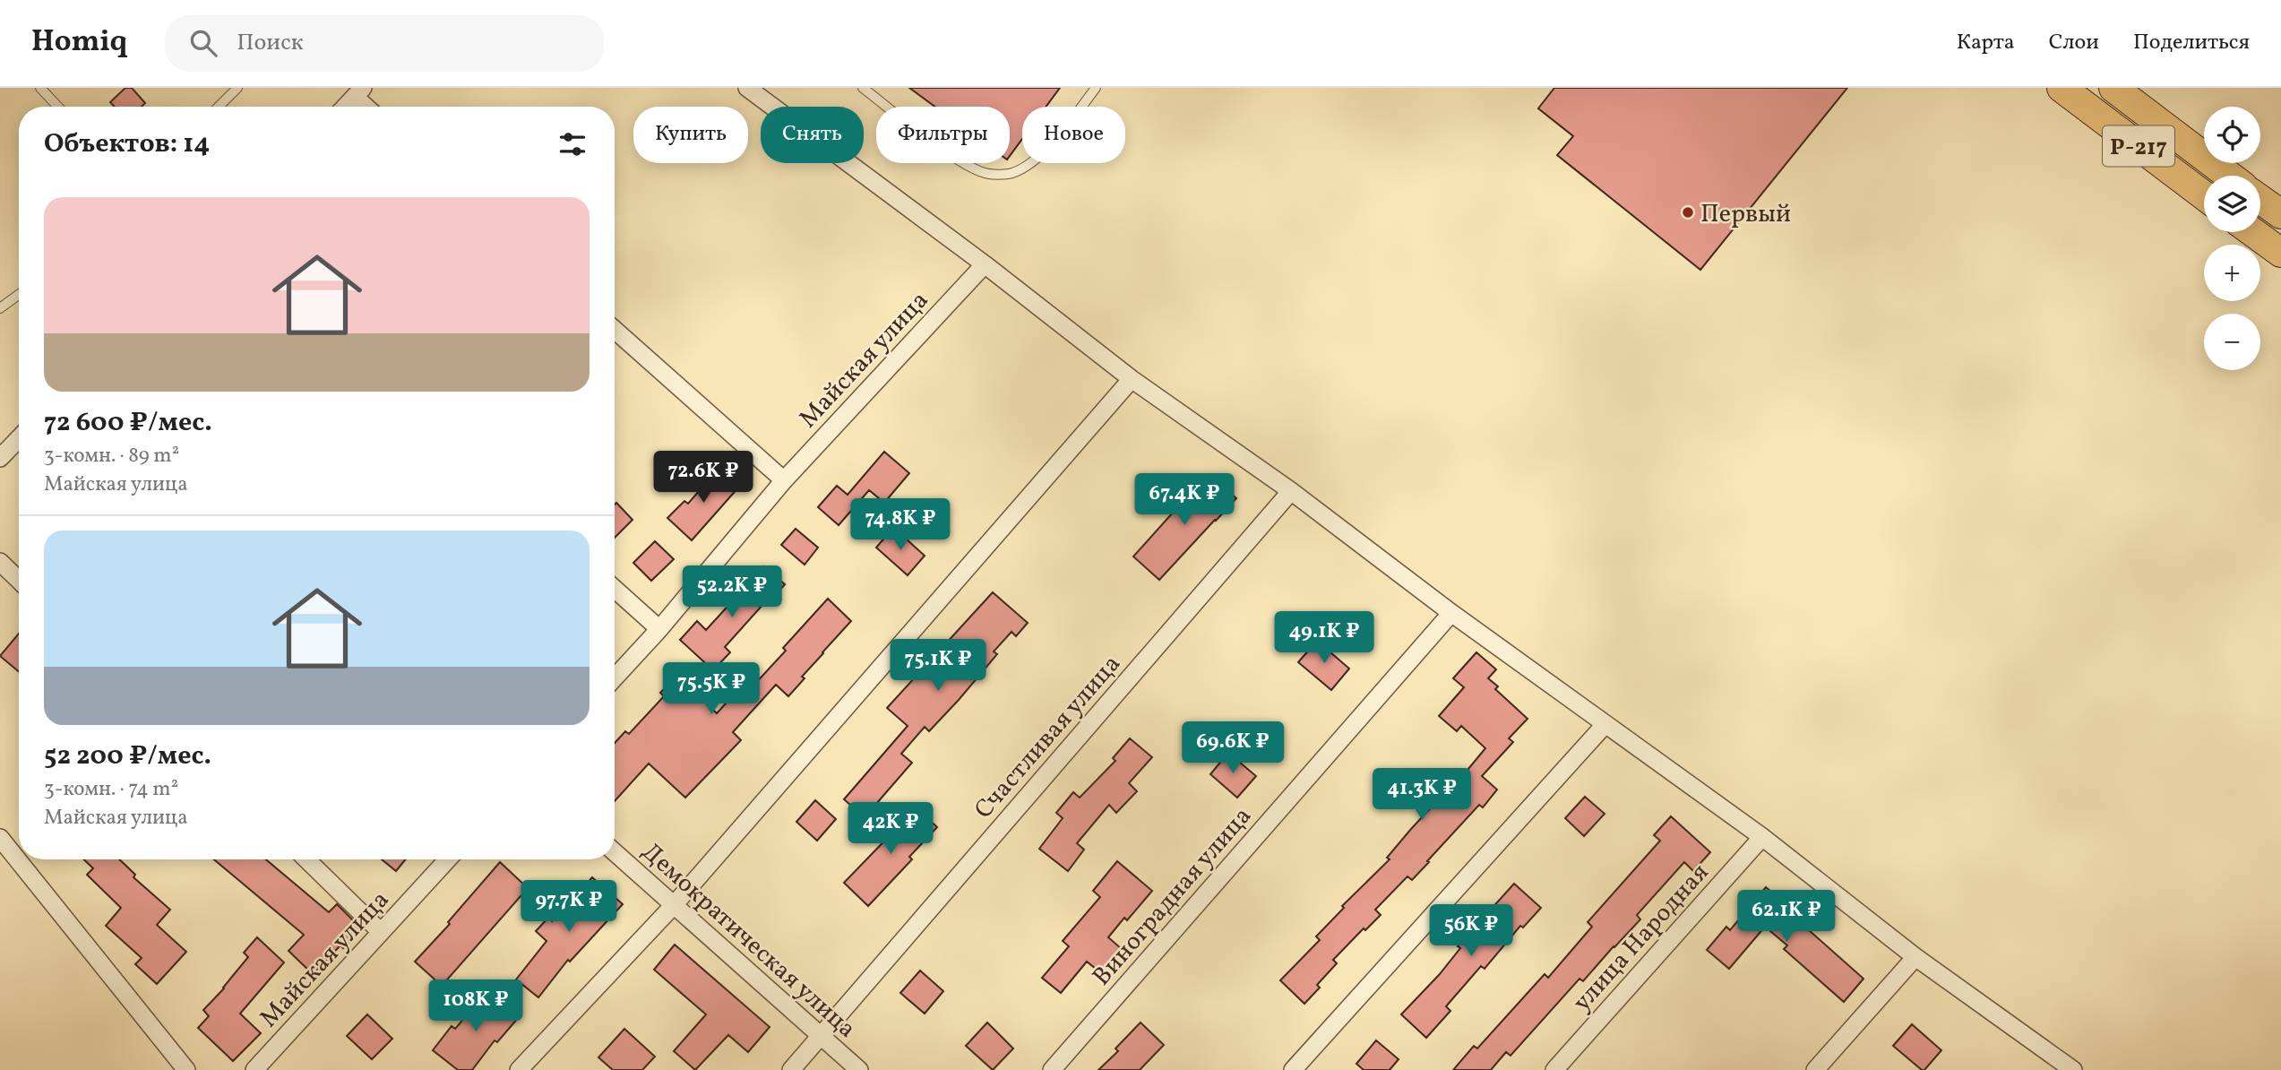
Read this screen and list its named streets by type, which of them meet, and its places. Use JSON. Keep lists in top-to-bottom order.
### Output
{
  "streets": {
    "main road": ["Р-217"],
    "street": [
      "Майская улица",
      "Счастливая улица",
      "Виноградная улица",
      "улица Народная",
      "Демократическая улица"
    ]
  },
  "crossings": [
    ["Счастливая улица", "Демократическая улица"]
  ],
  "places": ["Первый"],
  "page": {
    "header": "Homiq",
    "search": "Поиск",
    "nav": ["Карта", "Слои", "Поделиться"],
    "map_buttons": ["+", "−"],
    "chip": [
      "Купить",
      "Снять",
      "Фильтры",
      "Новое"
    ],
    "heading": "Объектов: 14",
    "list": [
      {
        "name": "72 600 ₽/мес.",
        "note": "3-комн. · 89 m² · Майская улица"
      },
      {
        "name": "52 200 ₽/мес.",
        "note": "3-комн. · 74 m² · Майская улица"
      }
    ],
    "price": [
      "72.6K ₽",
      "67.4K ₽",
      "74.8K ₽",
      "52.2K ₽",
      "49.1K ₽",
      "75.1K ₽",
      "75.5K ₽",
      "69.6K ₽",
      "41.3K ₽",
      "42K ₽",
      "97.7K ₽",
      "62.1K ₽",
      "56K ₽",
      "108K ₽"
    ]
  }
}
